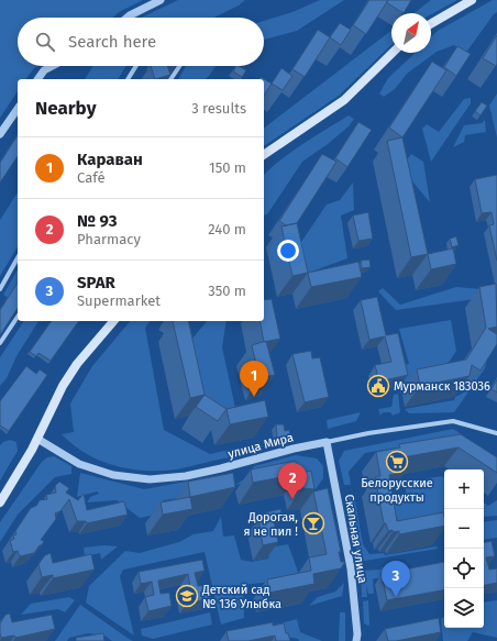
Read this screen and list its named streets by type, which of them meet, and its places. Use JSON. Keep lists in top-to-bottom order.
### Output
{
  "streets": {
    "street": ["улица Мира", "Скальная улица"]
  },
  "crossings": [
    ["улица Мира", "Скальная улица"]
  ],
  "places": {
    "public building": ["Мурманск 183036"],
    "supermarket": ["Белорусские продукты"],
    "bar": ["Дорогая, я не пил !"],
    "school or university": ["Детский сад № 136 Улыбка"]
  },
  "north": "top right",
  "page": {
    "search": "Search here",
    "heading": ["Nearby", "3 results"],
    "list": [
      {
        "mark": "1",
        "name": "Караван",
        "note": "Café",
        "value": "150 m"
      },
      {
        "mark": "2",
        "name": "№ 93",
        "note": "Pharmacy",
        "value": "240 m"
      },
      {
        "mark": "3",
        "name": "SPAR",
        "note": "Supermarket",
        "value": "350 m"
      }
    ],
    "pins": ["1", "2", "3"],
    "map_buttons": ["+", "−"]
  }
}
